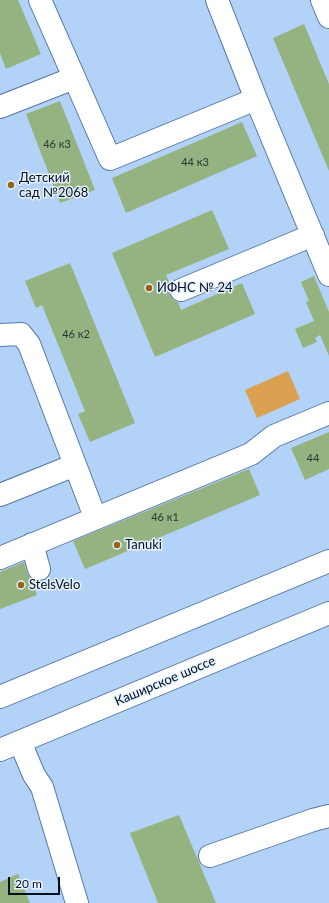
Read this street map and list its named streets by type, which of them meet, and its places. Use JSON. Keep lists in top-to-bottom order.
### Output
{
  "streets": {
    "main road": ["Каширское шоссе"]
  },
  "places": [
    "Детский сад №2068",
    "ИФНС № 24",
    "Tanuki",
    "StelsVelo"
  ],
  "house_numbers": [
    "46 к3",
    "44 к3",
    "46 к2",
    "44",
    "46 к1"
  ],
  "scale_bar": "20 m"
}
